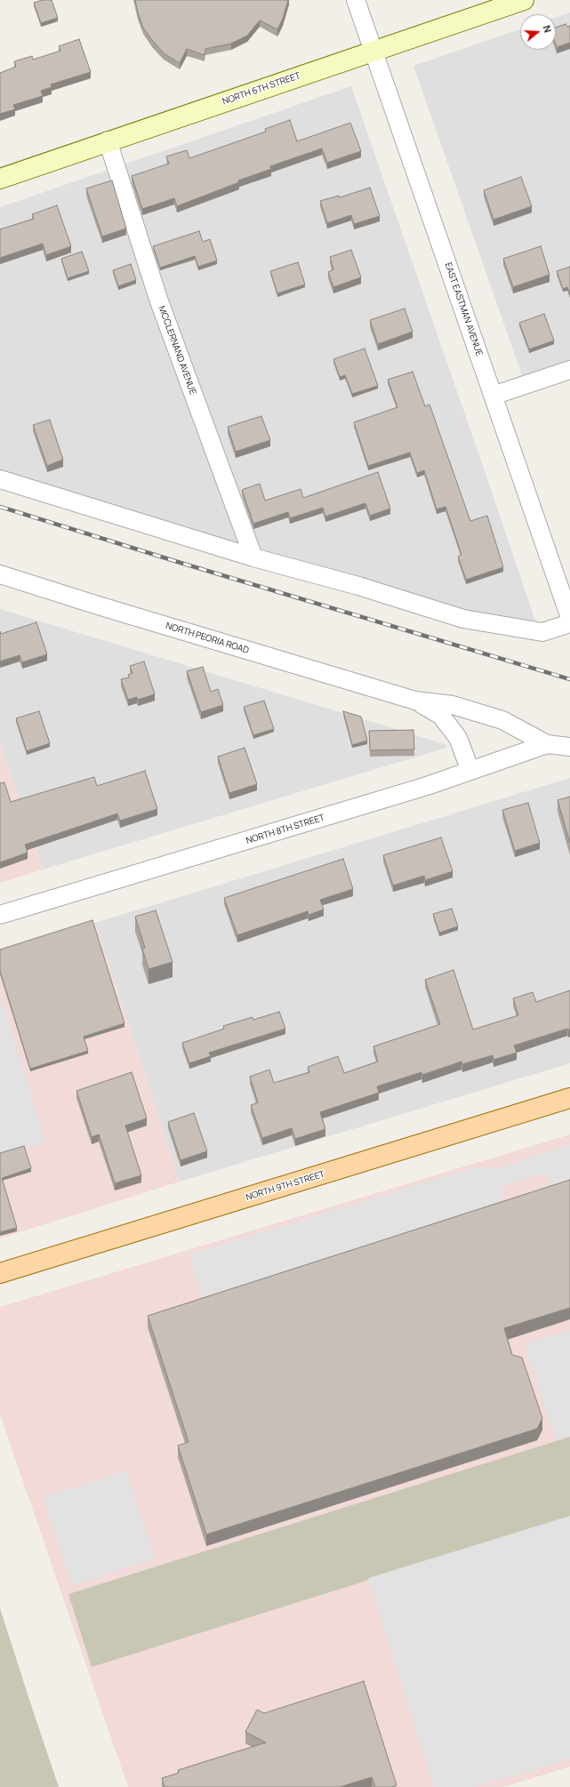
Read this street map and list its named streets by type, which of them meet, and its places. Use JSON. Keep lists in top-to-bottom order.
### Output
{
  "streets": {
    "main road": ["NORTH 6TH STREET", "NORTH 9TH STREET"],
    "street": [
      "EAST EASTMAN AVENUE",
      "MCCLERNAND AVENUE",
      "NORTH PEORIA ROAD",
      "NORTH 8TH STREET"
    ]
  },
  "crossings": [
    ["NORTH 6TH STREET", "EAST EASTMAN AVENUE"],
    ["NORTH 6TH STREET", "MCCLERNAND AVENUE"],
    ["NORTH PEORIA ROAD", "NORTH 8TH STREET"]
  ],
  "north": "right"
}
